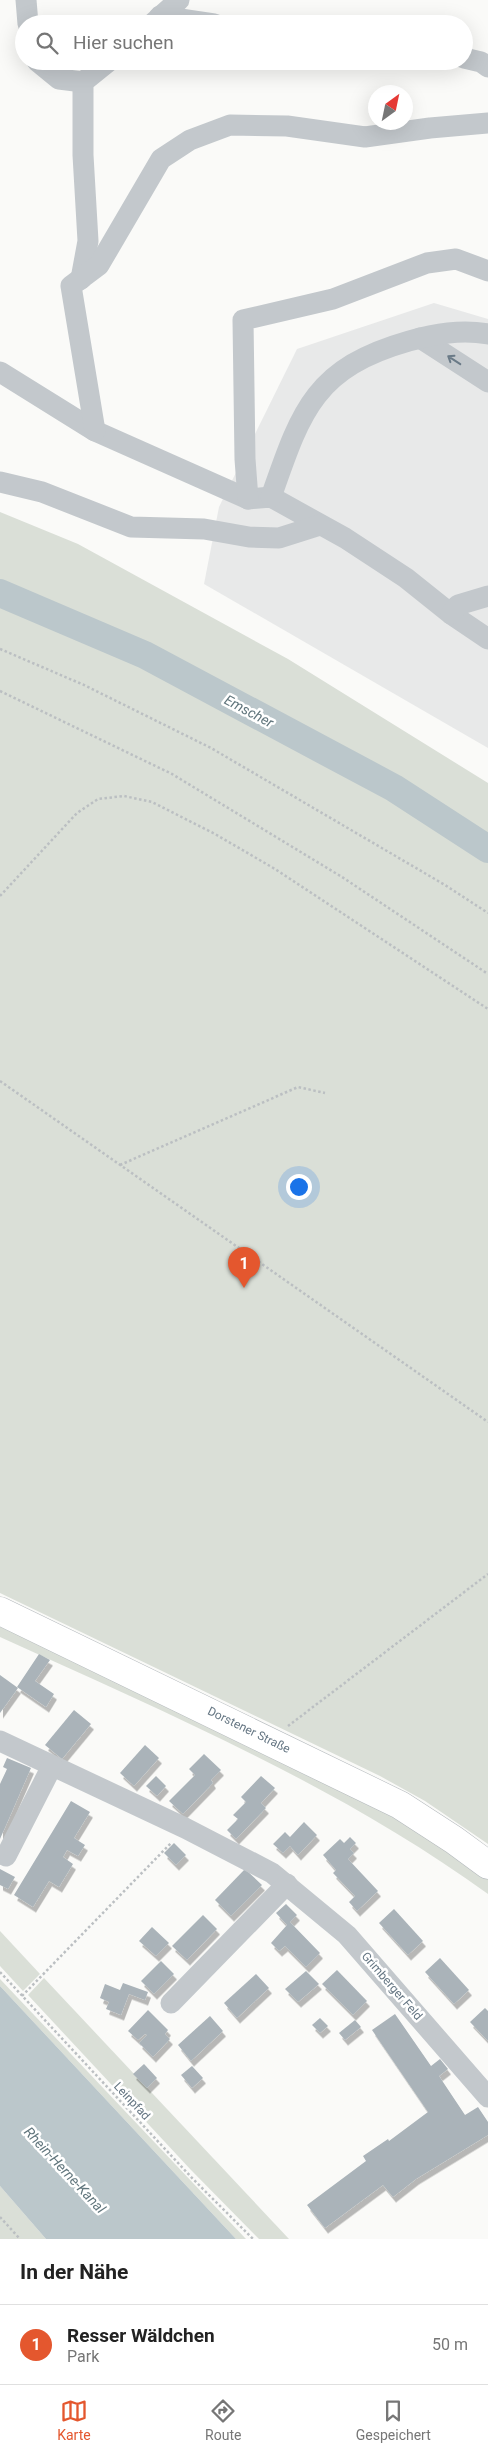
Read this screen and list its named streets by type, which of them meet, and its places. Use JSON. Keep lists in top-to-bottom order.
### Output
{
  "streets": {
    "main road": ["Dorstener Straße"],
    "street": ["Grimberger Feld"],
    "path": ["Leinpfad"]
  },
  "water": ["Emscher", "Rhein-Herne-Kanal"],
  "north": "top right",
  "page": {
    "search": "Hier suchen",
    "pins": "1",
    "heading": "In der Nähe",
    "list": [
      {
        "mark": "1",
        "name": "Resser Wäldchen",
        "note": "Park",
        "value": "50 m"
      }
    ],
    "nav": ["Karte", "Route", "Gespeichert"]
  }
}
